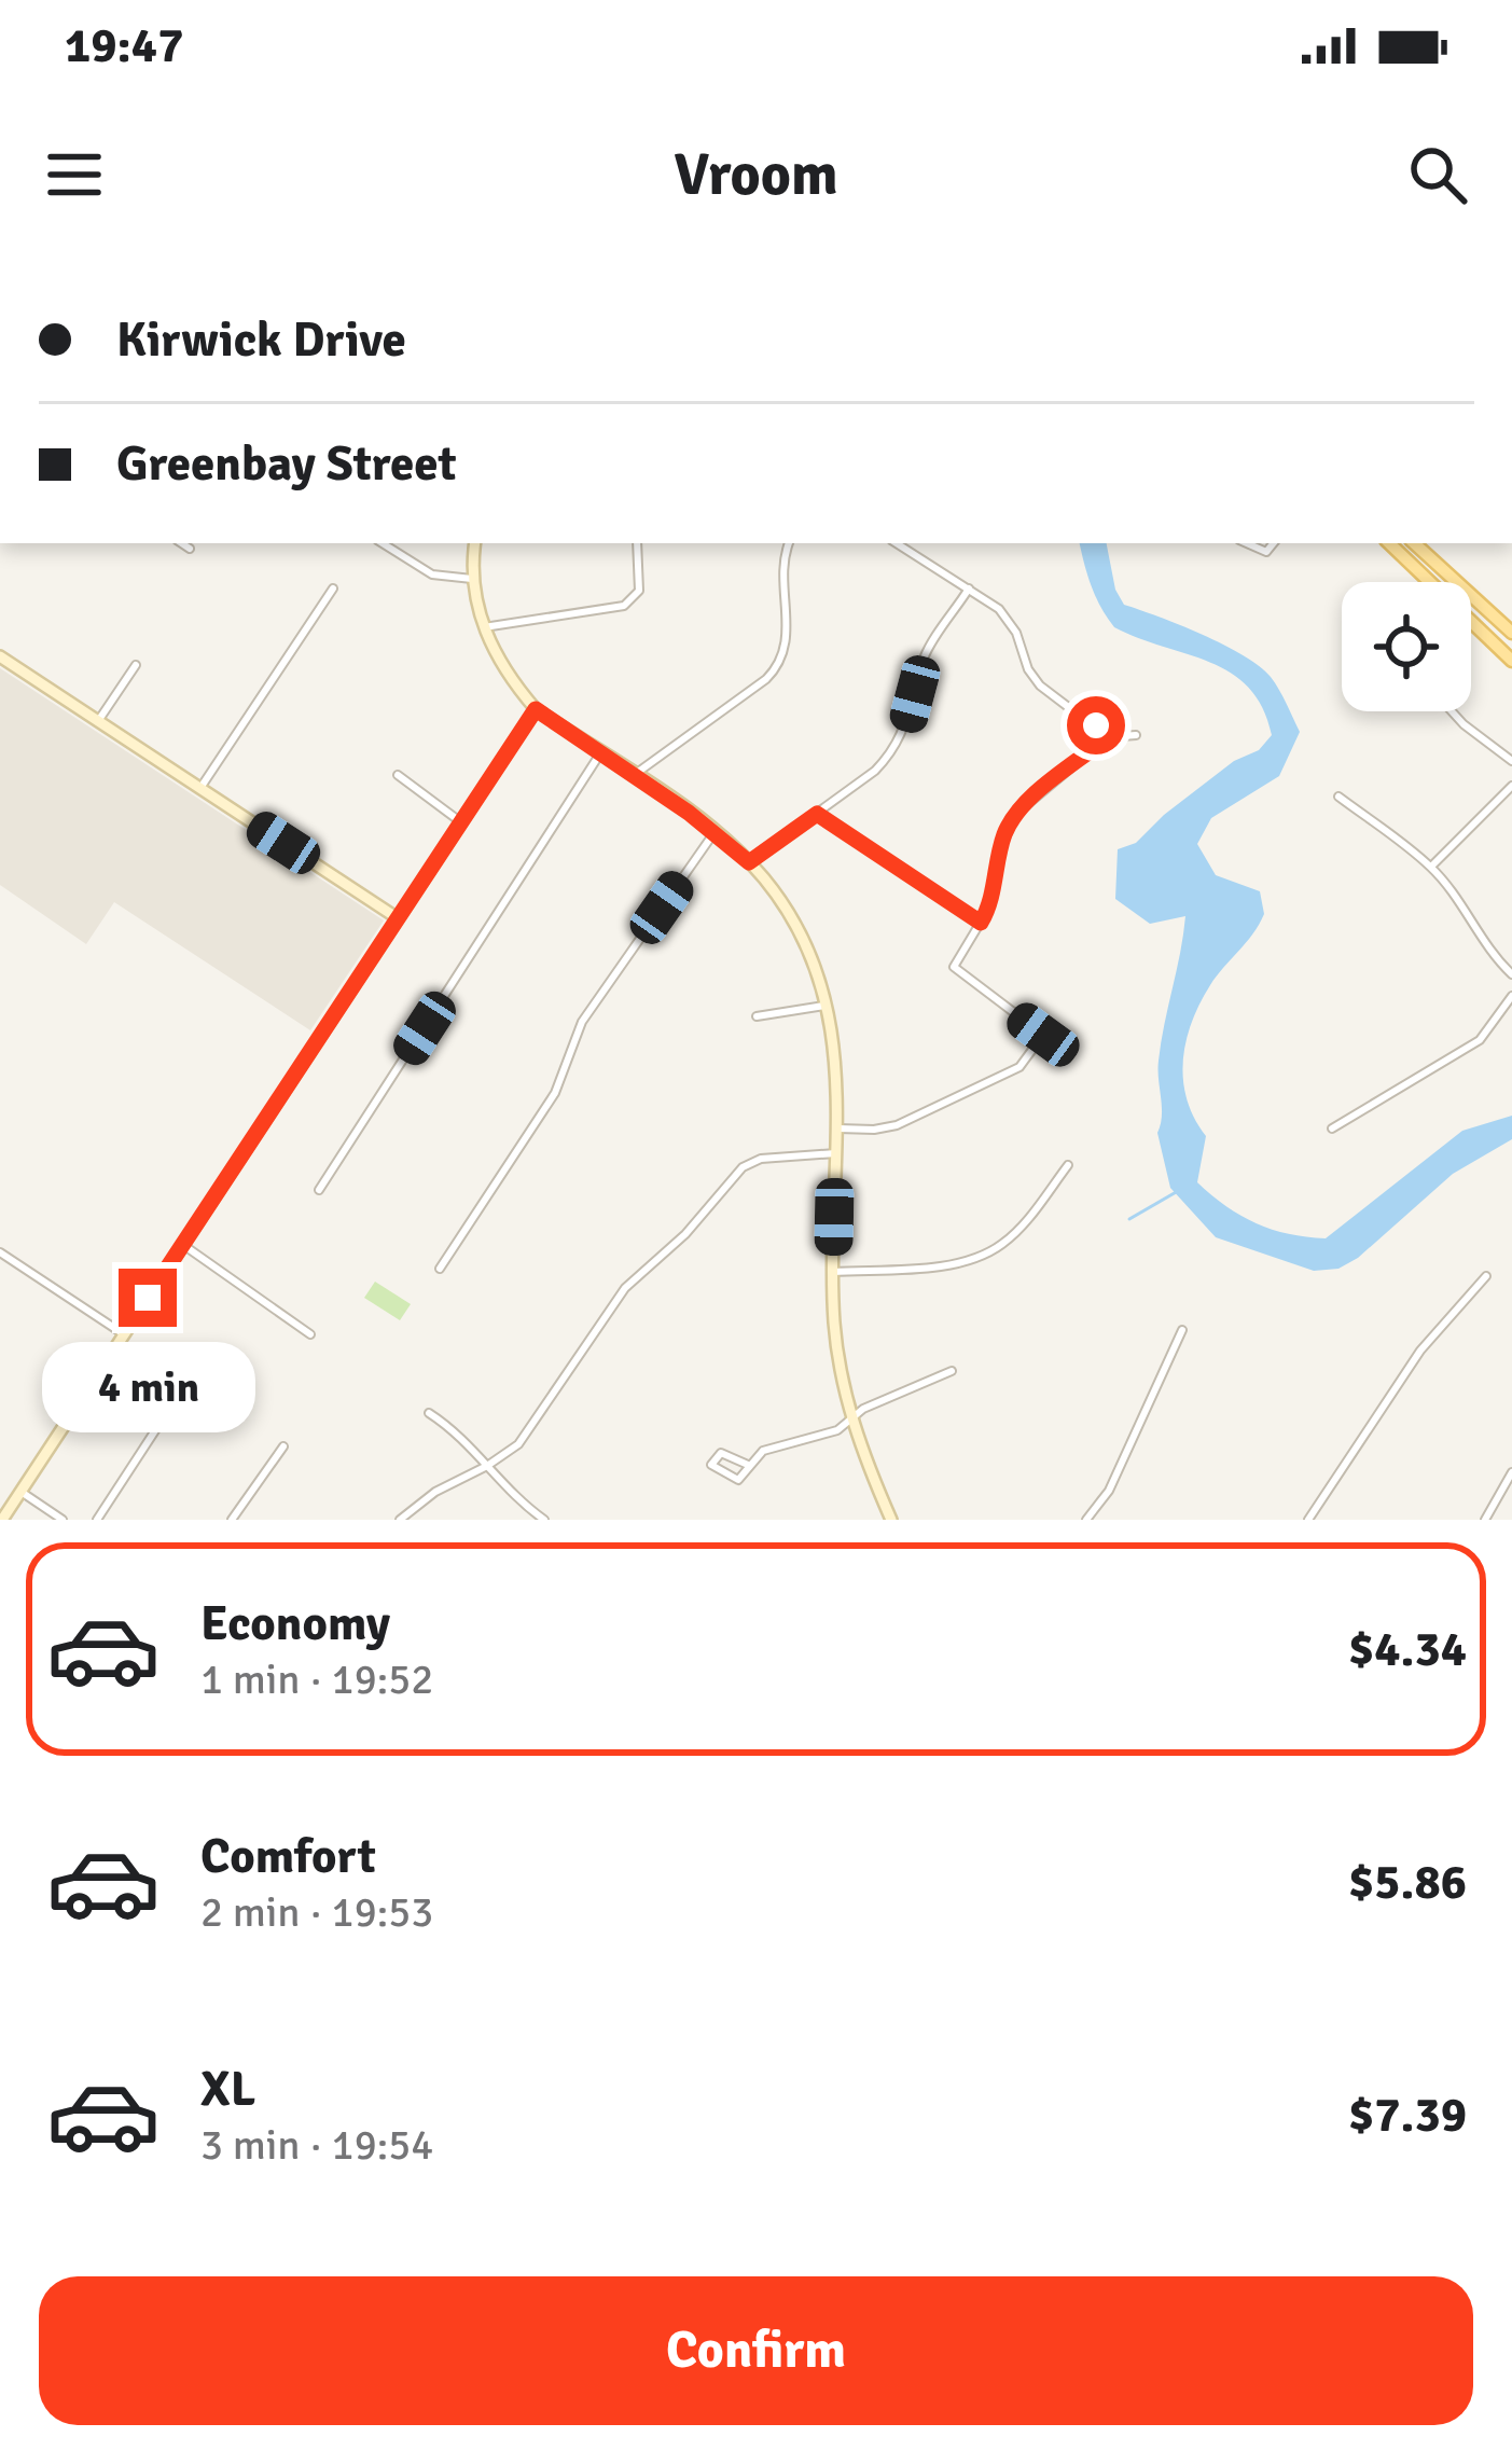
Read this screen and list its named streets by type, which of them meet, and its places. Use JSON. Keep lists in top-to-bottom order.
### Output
{
  "page": {
    "status": "19:47",
    "header": "Vroom",
    "banner": ["Kirwick Drive", "Greenbay Street"],
    "bubble": "4 min",
    "list": [
      {
        "name": "Economy",
        "note": "1 min · 19:52",
        "value": "$4.34"
      },
      {
        "name": "Comfort",
        "note": "2 min · 19:53",
        "value": "$5.86"
      },
      {
        "name": "XL",
        "note": "3 min · 19:54",
        "value": "$7.39"
      }
    ],
    "buttons": "Confirm"
  }
}
